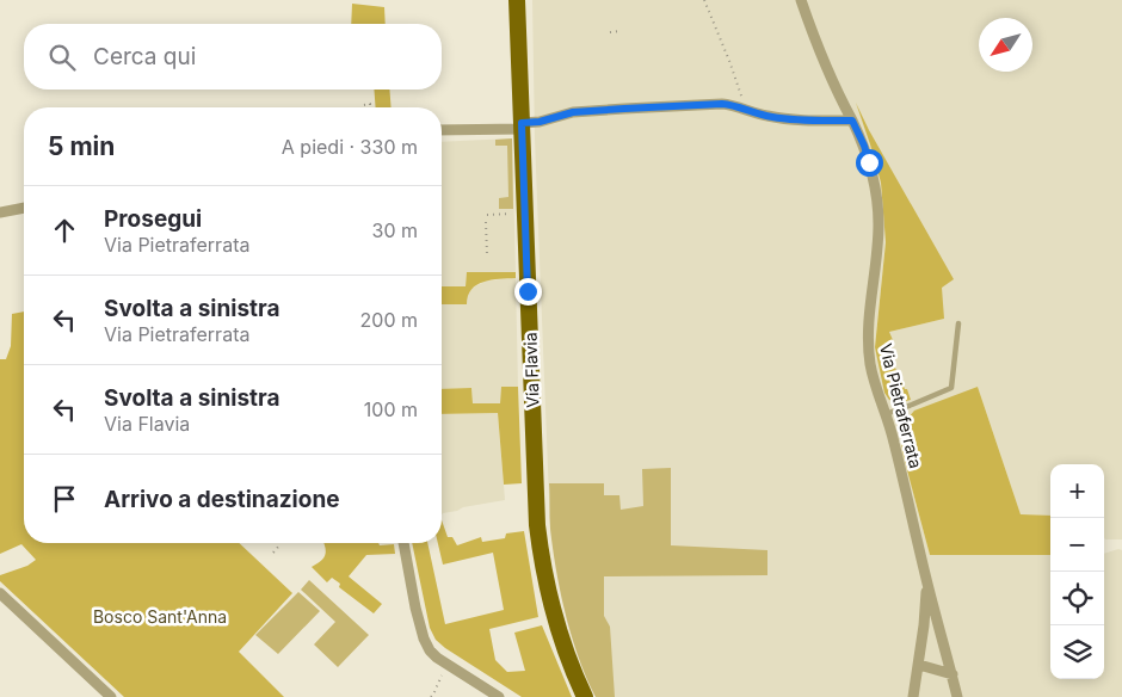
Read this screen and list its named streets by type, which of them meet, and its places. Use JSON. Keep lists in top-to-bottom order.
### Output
{
  "streets": {
    "main road": ["Via Flavia"],
    "street": ["Via Pietraferrata"]
  },
  "parks": ["Bosco Sant'Anna"],
  "north": "bottom left",
  "page": {
    "search": "Cerca qui",
    "heading": ["5 min", "A piedi · 330 m"],
    "list": [
      ["Prosegui", "Via Pietraferrata", "30 m"],
      ["Svolta a sinistra", "Via Pietraferrata", "200 m"],
      ["Svolta a sinistra", "Via Flavia", "100 m"],
      "Arrivo a destinazione"
    ],
    "map_buttons": ["+", "−"]
  }
}
